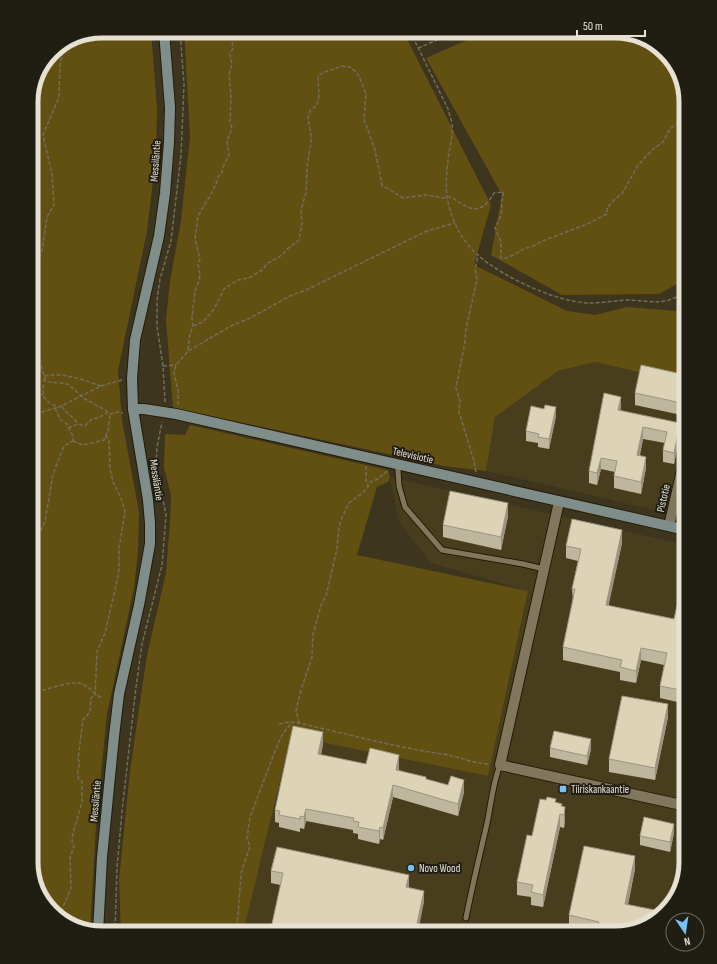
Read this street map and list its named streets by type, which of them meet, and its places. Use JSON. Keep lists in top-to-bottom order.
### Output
{
  "streets": {
    "street": ["Messiläntie", "Televisiotie", "Pistotie"]
  },
  "crossings": [
    ["Messiläntie", "Televisiotie"],
    ["Televisiotie", "Pistotie"]
  ],
  "places": {
    "transit": ["Tiiriskankaantie"],
    "other": ["Novo Wood"]
  },
  "scale_bar": "50 m",
  "north": "bottom"
}
